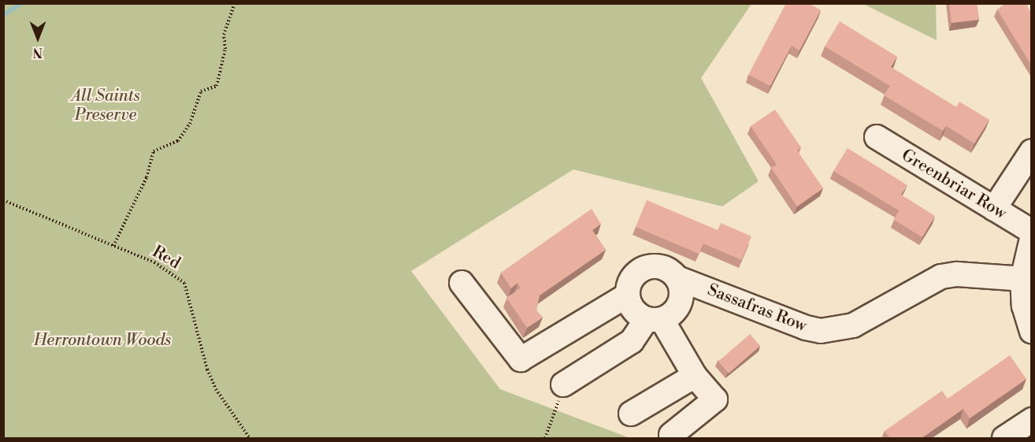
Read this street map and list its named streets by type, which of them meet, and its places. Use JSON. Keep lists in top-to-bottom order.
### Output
{
  "streets": {
    "lane": ["Greenbriar Row", "Sassafras Row"],
    "path": ["Red"]
  },
  "parks": ["All Saints Preserve", "Herrontown Woods"],
  "north": "bottom"
}
